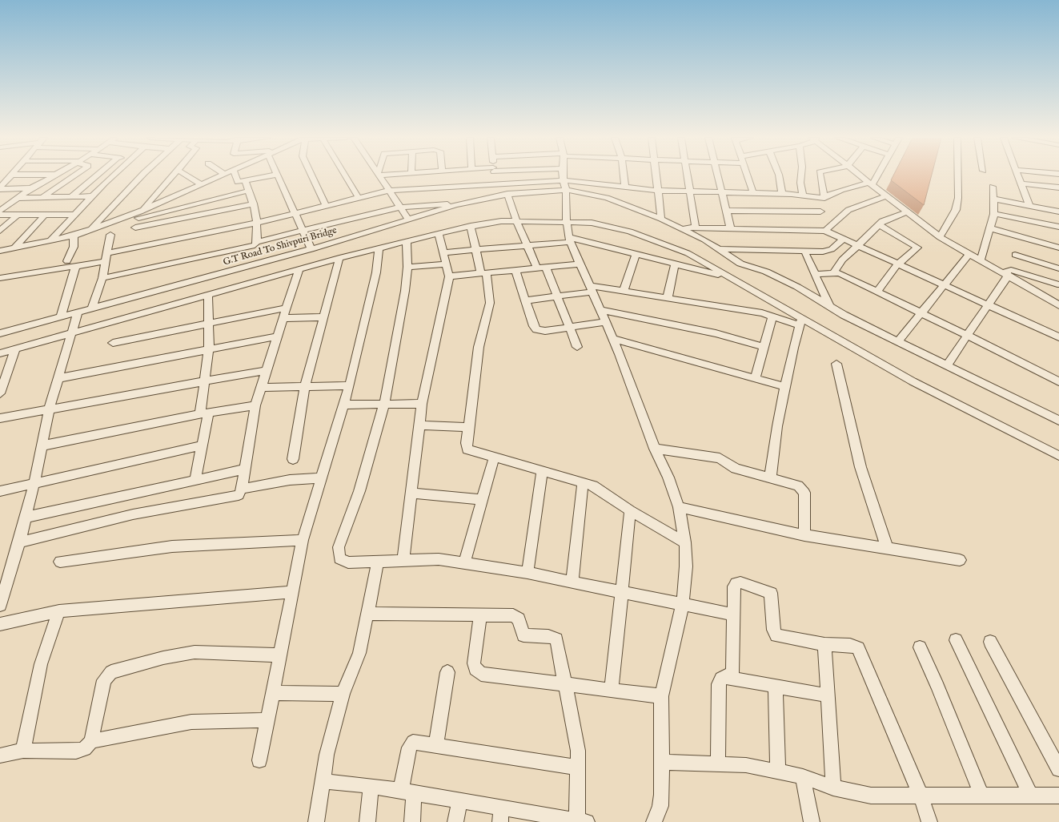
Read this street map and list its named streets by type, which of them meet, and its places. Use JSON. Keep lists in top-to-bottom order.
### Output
{
  "streets": {
    "street": ["G.T Road To Shivpuri Bridge"]
  }
}
